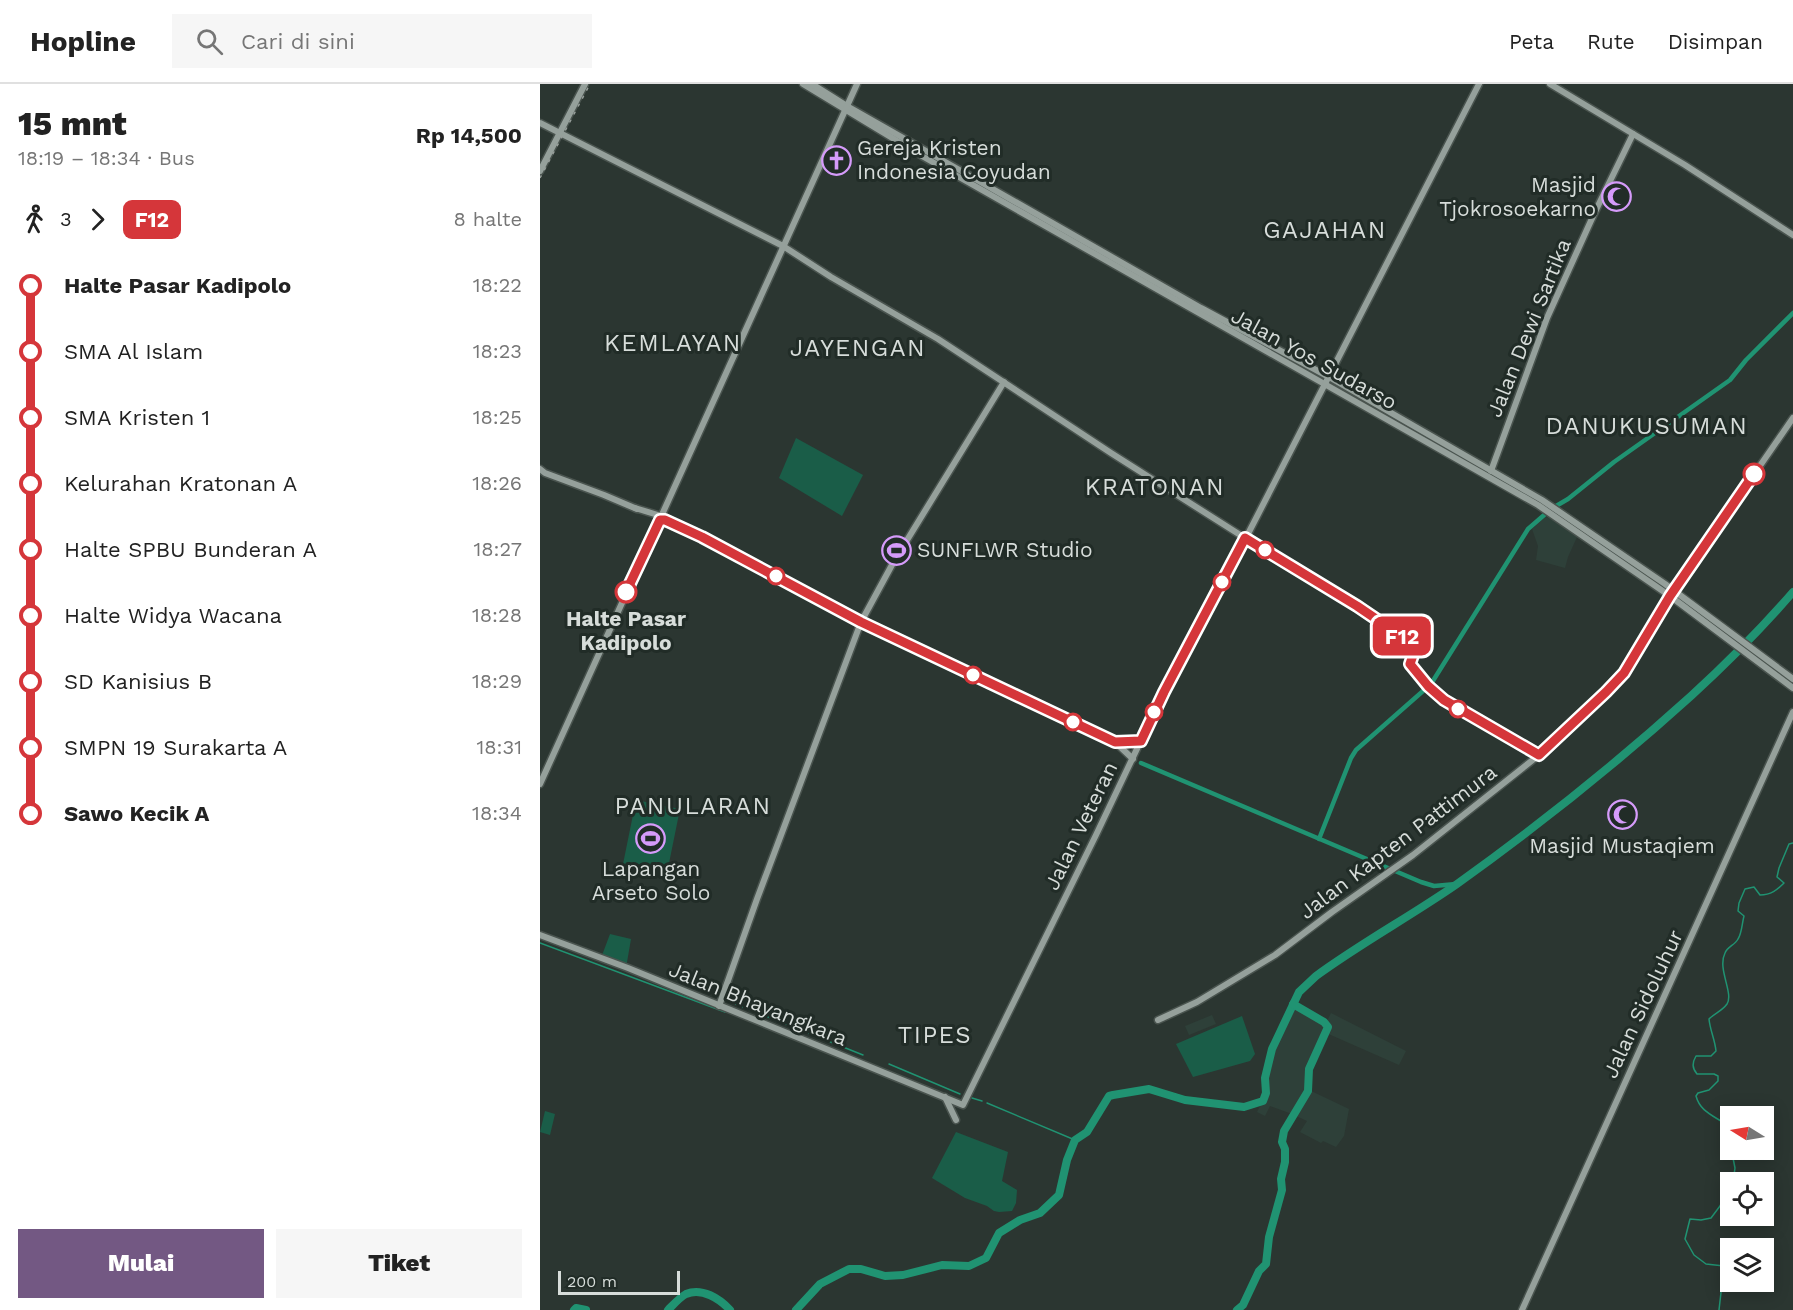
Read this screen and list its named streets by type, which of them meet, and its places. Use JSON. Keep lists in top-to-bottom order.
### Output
{
  "streets": {
    "main road": [
      "Jalan Dewi Sartika",
      "Jalan Yos Sudarso",
      "Jalan Veteran",
      "Jalan Kapten Pattimura",
      "Jalan Bhayangkara",
      "Jalan Sidoluhur"
    ]
  },
  "crossings": [
    ["Jalan Dewi Sartika", "Jalan Yos Sudarso"],
    ["Jalan Yos Sudarso", "Jalan Veteran"],
    ["Jalan Yos Sudarso", "Jalan Kapten Pattimura"],
    ["Jalan Veteran", "Jalan Bhayangkara"]
  ],
  "districts": [
    "GAJAHAN",
    "KEMLAYAN",
    "JAYENGAN",
    "DANUKUSUMAN",
    "KRATONAN",
    "PANULARAN",
    "TIPES"
  ],
  "places": {
    "church": ["Gereja Kristen Indonesia Coyudan"],
    "mosque": ["Masjid Tjokrosoekarno", "Masjid Mustaqiem"],
    "sports": ["SUNFLWR Studio", "Lapangan Arseto Solo"],
    "other": ["Halte Pasar Kadipolo"]
  },
  "lines": ["bus line F12"],
  "scale_bar": "200 m",
  "north": "left",
  "page": {
    "header": "Hopline",
    "search": "Cari di sini",
    "nav": ["Peta", "Rute", "Disimpan"],
    "heading": ["15 mnt", "18:19 – 18:34 · Bus", "Rp 14,500"],
    "on_map": "F12",
    "legs": ["3", "F12", "8 halte"],
    "list": [
      {
        "name": "Halte Pasar Kadipolo",
        "value": "18:22"
      },
      {
        "name": "SMA Al Islam",
        "value": "18:23"
      },
      {
        "name": "SMA Kristen 1",
        "value": "18:25"
      },
      {
        "name": "Kelurahan Kratonan A",
        "value": "18:26"
      },
      {
        "name": "Halte SPBU Bunderan A",
        "value": "18:27"
      },
      {
        "name": "Halte Widya Wacana",
        "value": "18:28"
      },
      {
        "name": "SD Kanisius B",
        "value": "18:29"
      },
      {
        "name": "SMPN 19 Surakarta A",
        "value": "18:31"
      },
      {
        "name": "Sawo Kecik A",
        "value": "18:34"
      }
    ],
    "buttons": ["Mulai", "Tiket"],
    "scale": "200 m"
  }
}
